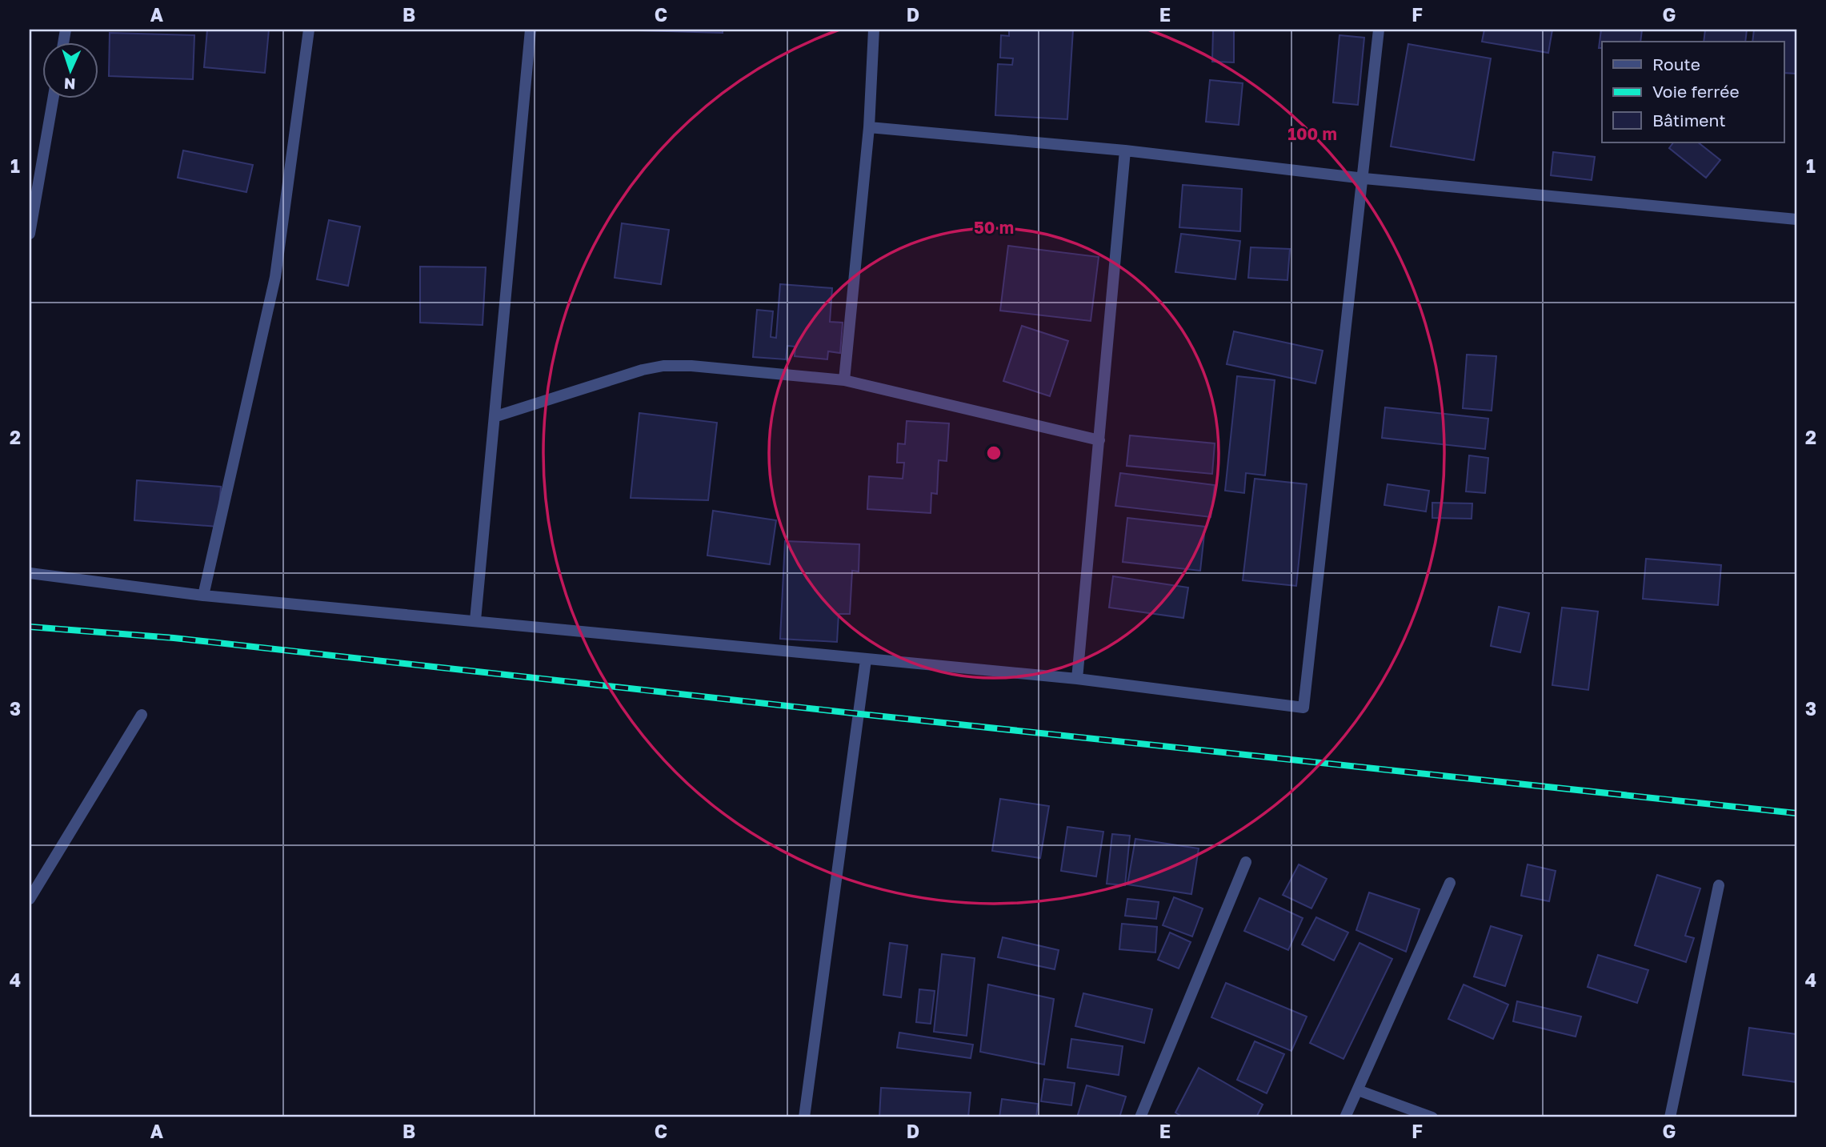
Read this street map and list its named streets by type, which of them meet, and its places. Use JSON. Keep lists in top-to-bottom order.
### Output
{
  "legend": ["Route", "Voie ferrée", "Bâtiment"],
  "north": "bottom",
  "grid": {
    "columns": [
      "A",
      "B",
      "C",
      "D",
      "E",
      "F",
      "G"
    ],
    "rows": [
      "1",
      "2",
      "3",
      "4"
    ]
  },
  "rings": ["100 m", "50 m"]
}
